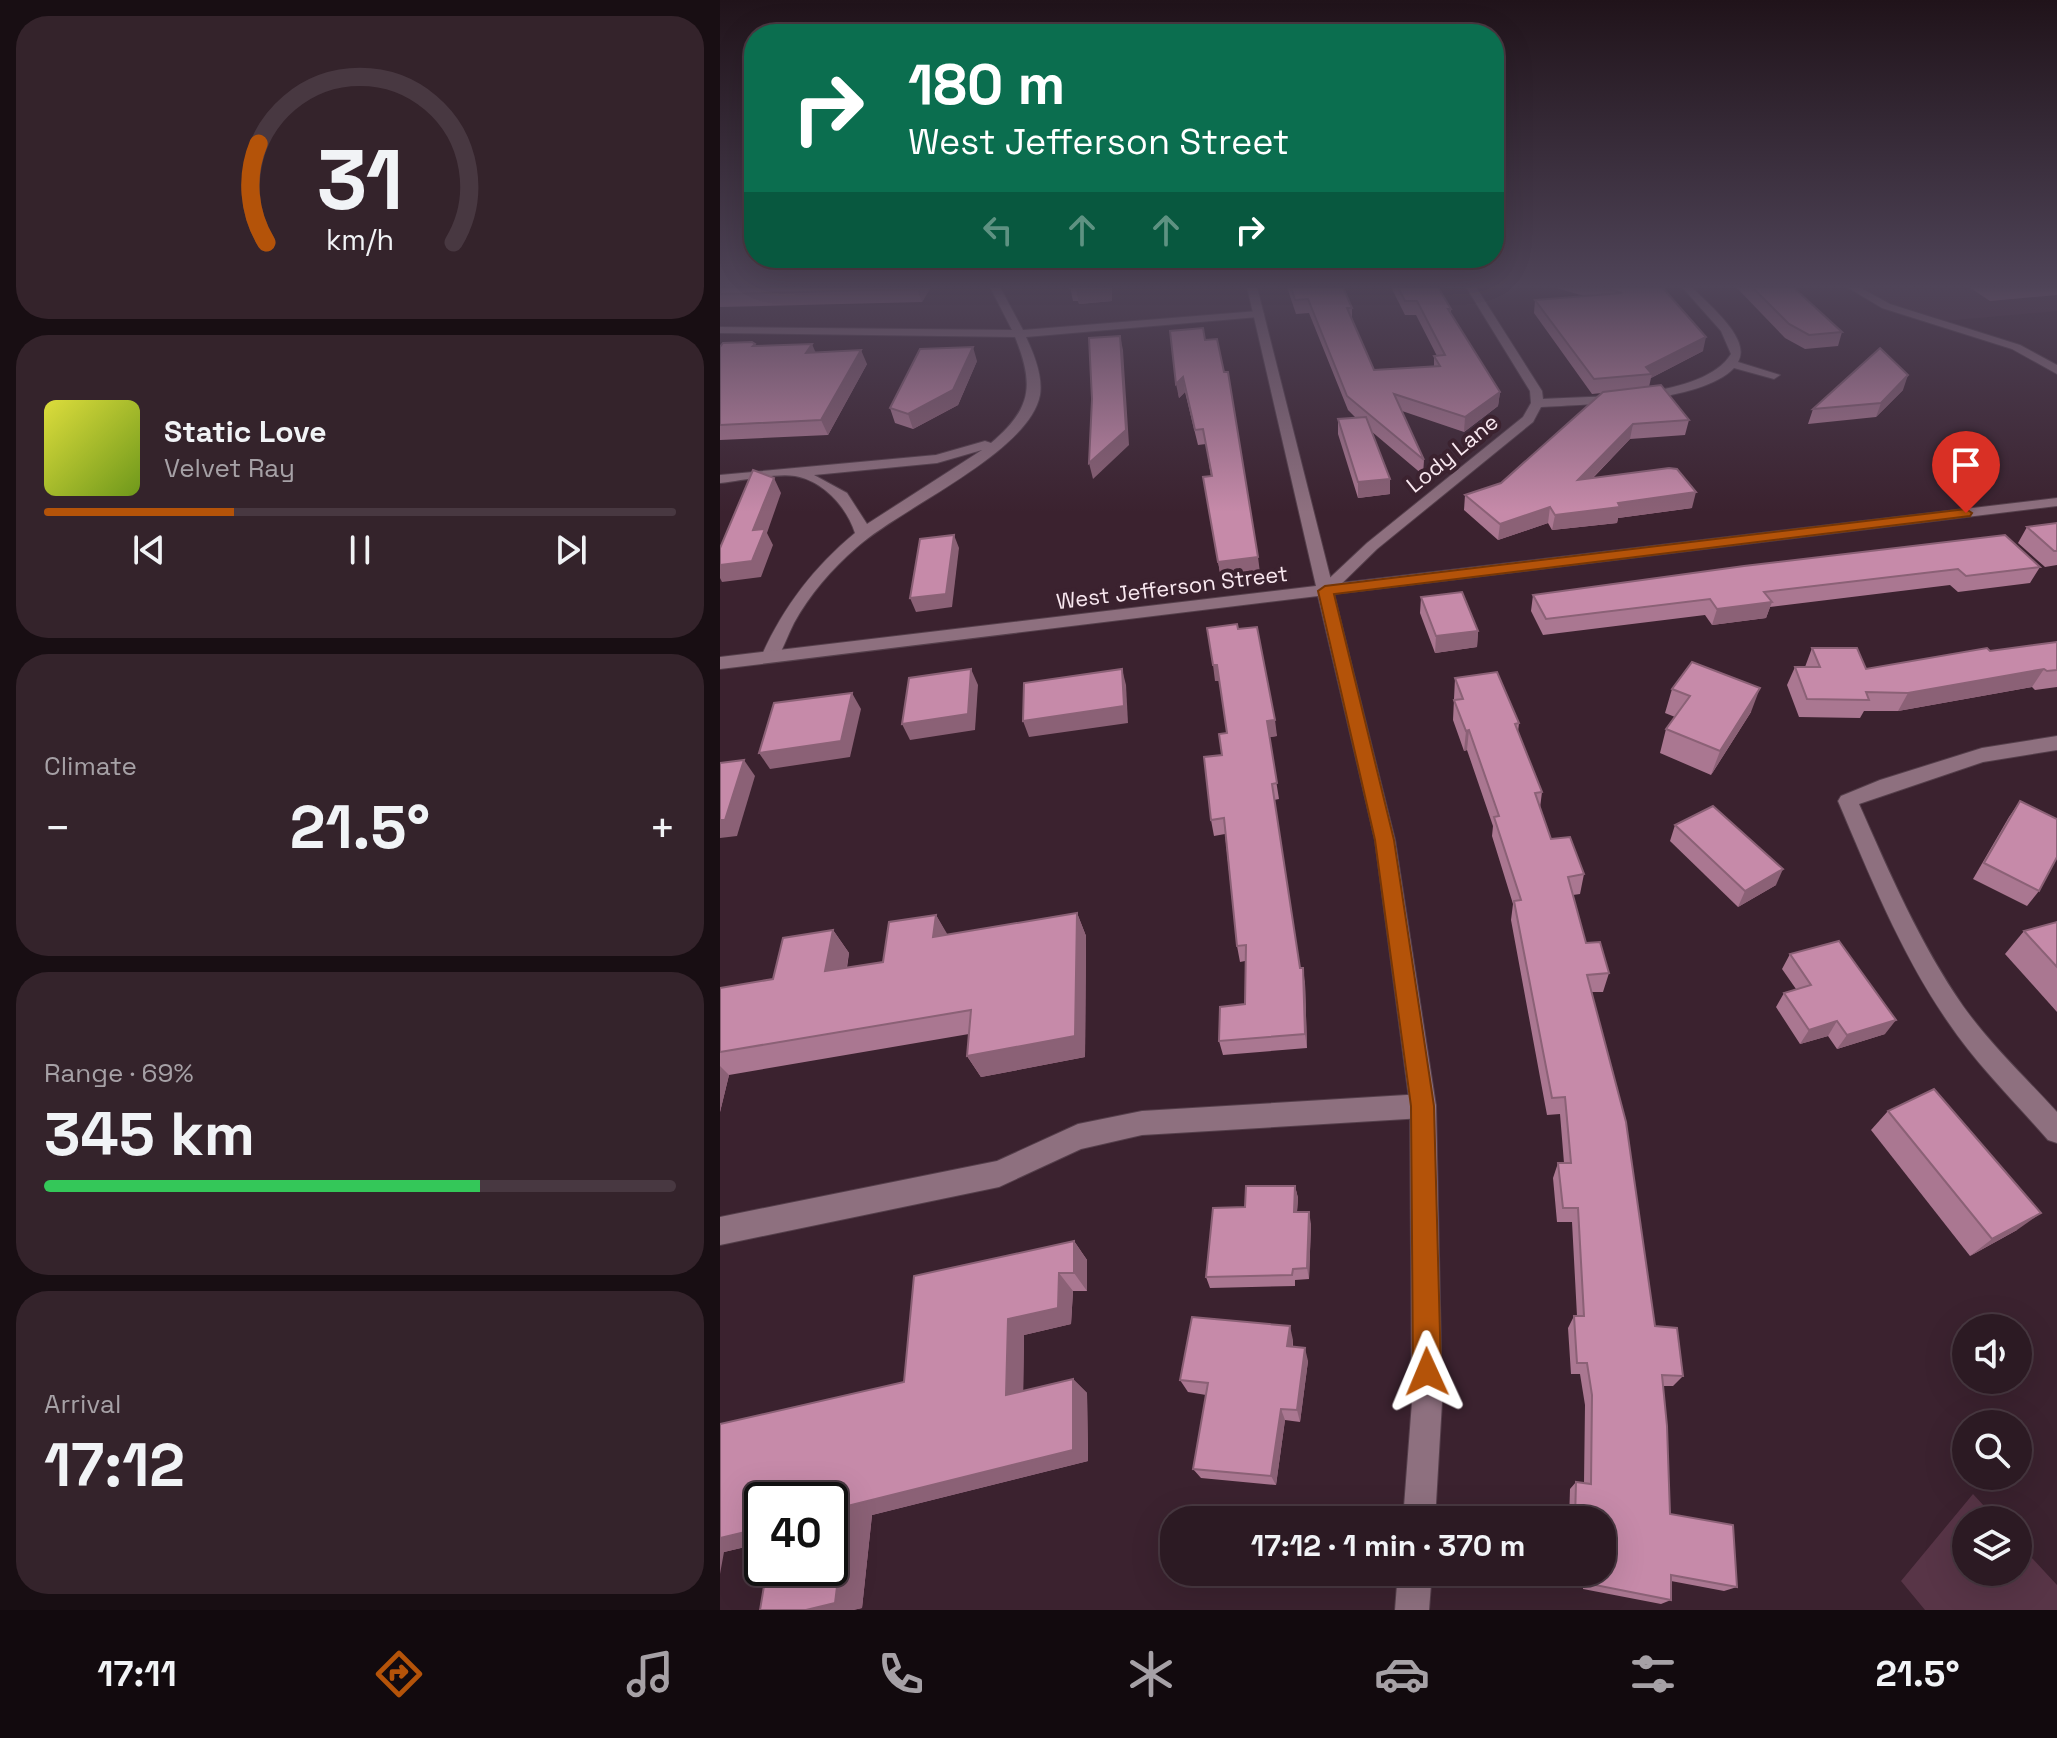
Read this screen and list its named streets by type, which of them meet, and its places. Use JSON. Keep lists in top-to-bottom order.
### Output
{
  "streets": {
    "street": ["Lody Lane", "West Jefferson Street"]
  },
  "crossings": [
    ["Lody Lane", "West Jefferson Street"]
  ],
  "page": {
    "turn": ["180 m", "West Jefferson Street"],
    "song": ["Static Love", "Velvet Ray"],
    "tile": [
      "Climate",
      ["Range · 69%", "345 km"],
      ["Arrival", "17:12"]
    ],
    "heat": ["−", "21.5°", "+"],
    "limit": "40",
    "trip": "17:12 · 1 min · 370 m",
    "tabs": ["17:11", "21.5°"],
    "gauge": ["31", "km/h"]
  }
}
